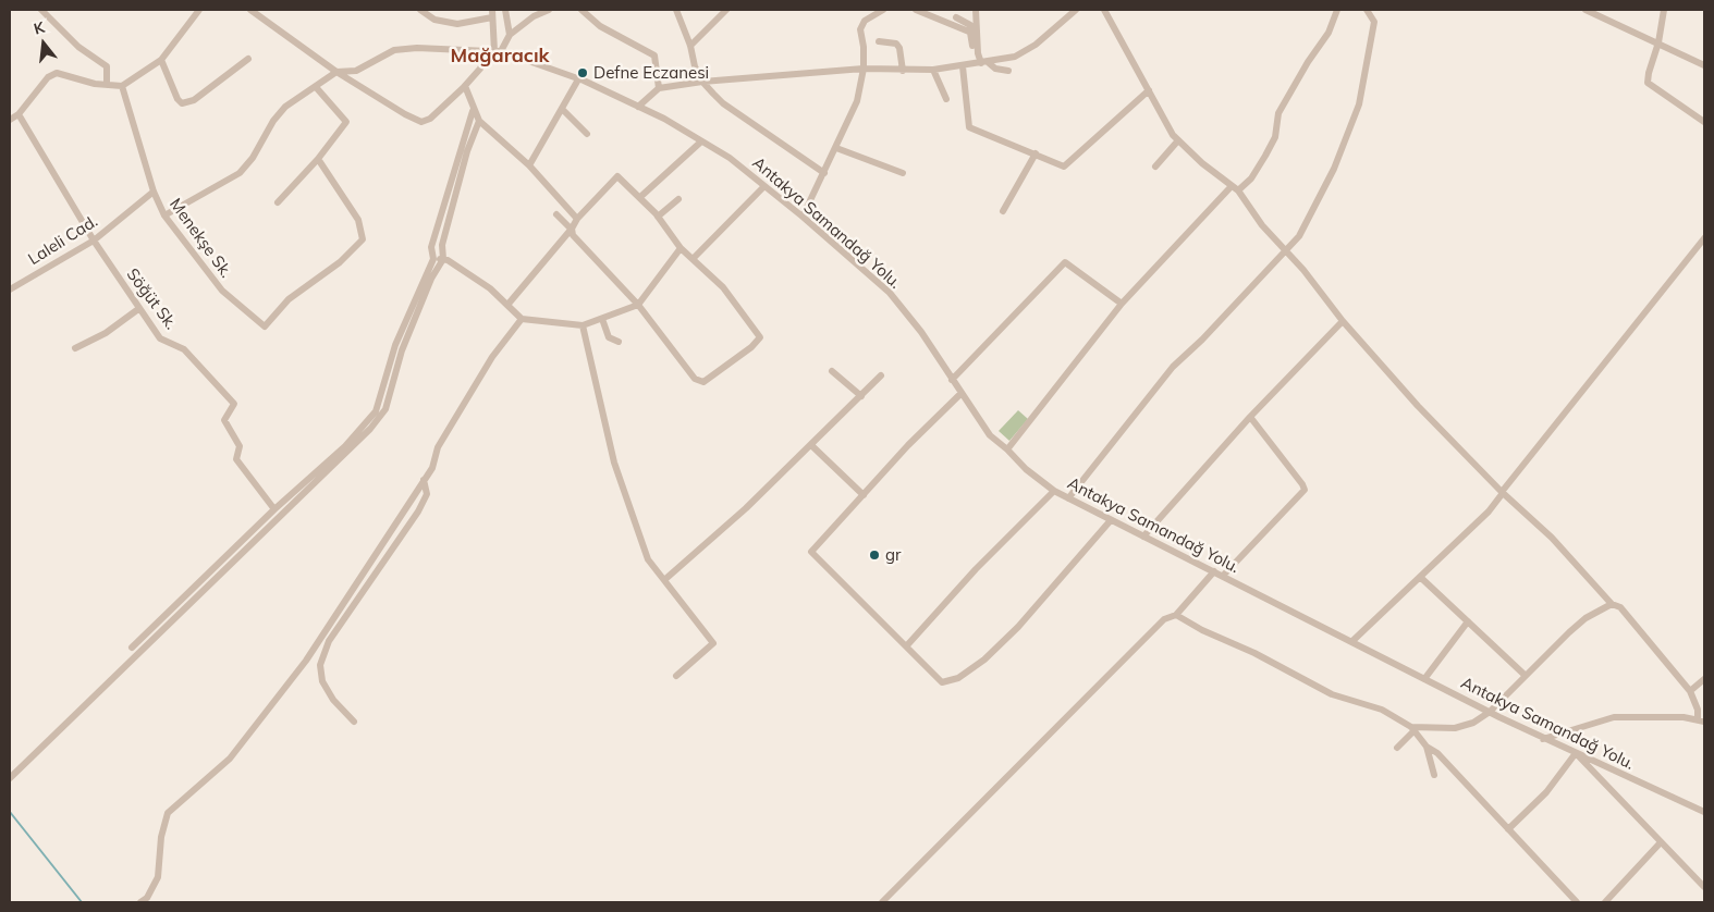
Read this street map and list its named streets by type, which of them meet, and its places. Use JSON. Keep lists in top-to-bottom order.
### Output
{
  "streets": {
    "street": [
      "Antakya Samandağ Yolu.",
      "Menekşe Sk.",
      "Laleli Cad.",
      "Söğüt Sk."
    ]
  },
  "crossings": [
    ["Menekşe Sk.", "Laleli Cad."],
    ["Laleli Cad.", "Söğüt Sk."]
  ],
  "districts": ["Mağaracık"],
  "places": ["Defne Eczanesi", "gr"],
  "north": "top"
}
